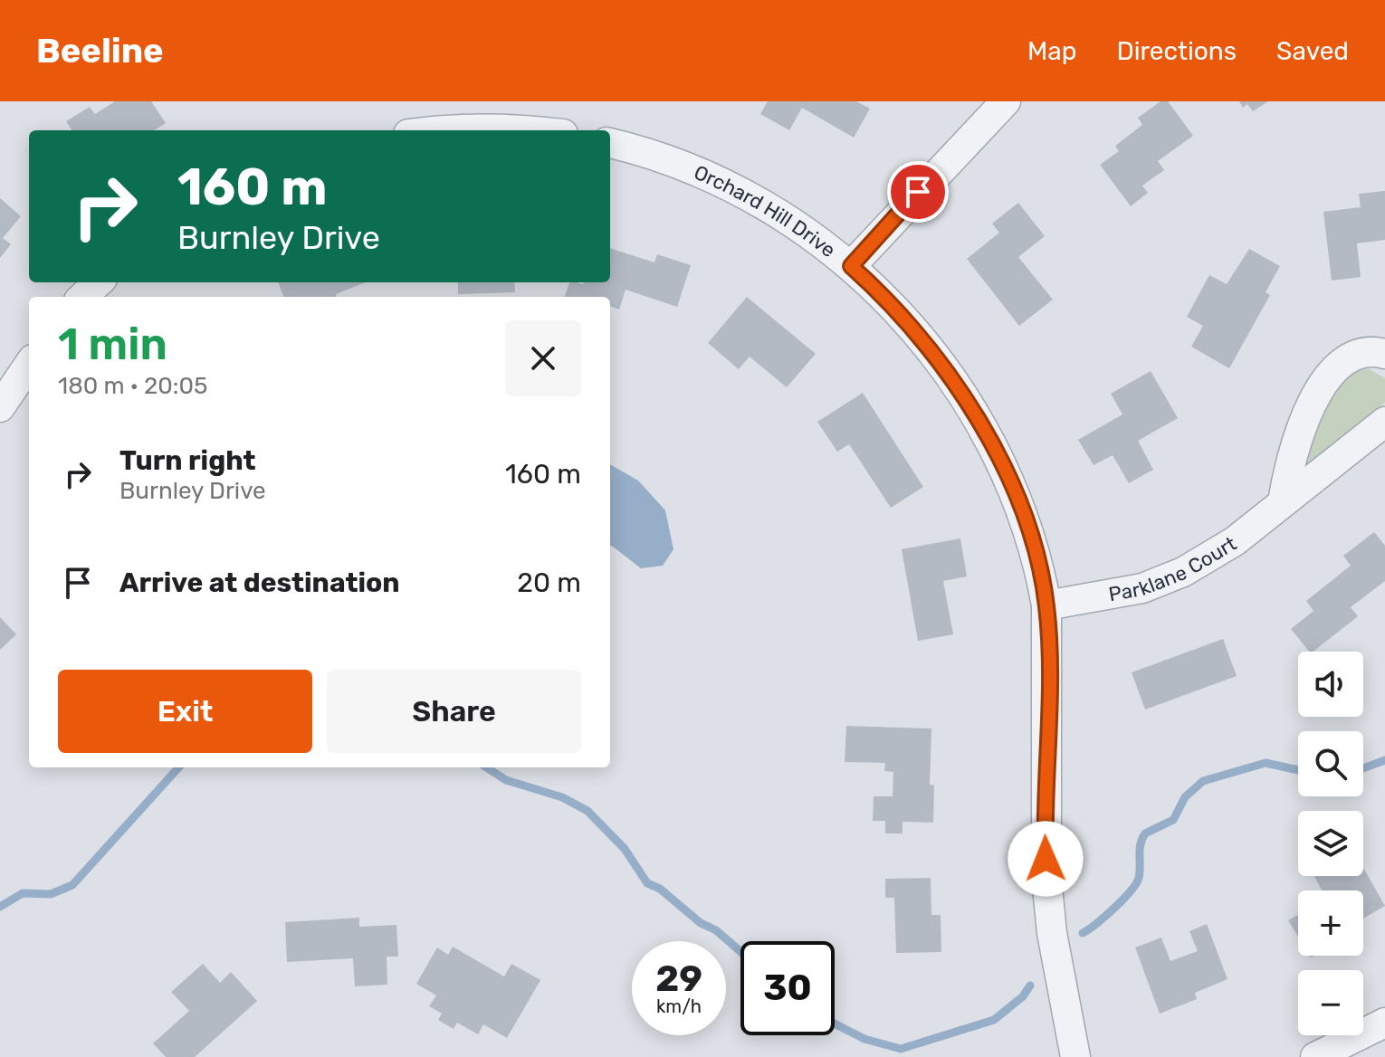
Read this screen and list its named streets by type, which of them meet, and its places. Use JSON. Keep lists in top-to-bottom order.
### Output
{
  "streets": {
    "street": ["Orchard Hill Drive", "Parklane Court"]
  },
  "crossings": [
    ["Orchard Hill Drive", "Parklane Court"]
  ],
  "page": {
    "header": "Beeline",
    "nav": ["Map", "Directions", "Saved"],
    "turn": ["160 m", "Burnley Drive"],
    "heading": ["1 min", "180 m · 20:05"],
    "list": [
      {
        "name": "Turn right",
        "note": "Burnley Drive",
        "value": "160 m"
      },
      {
        "name": "Arrive at destination",
        "value": "20 m"
      }
    ],
    "map_buttons": ["+", "−"],
    "buttons": ["Exit", "Share"],
    "speed": "29 km/h",
    "limit": "30"
  }
}
